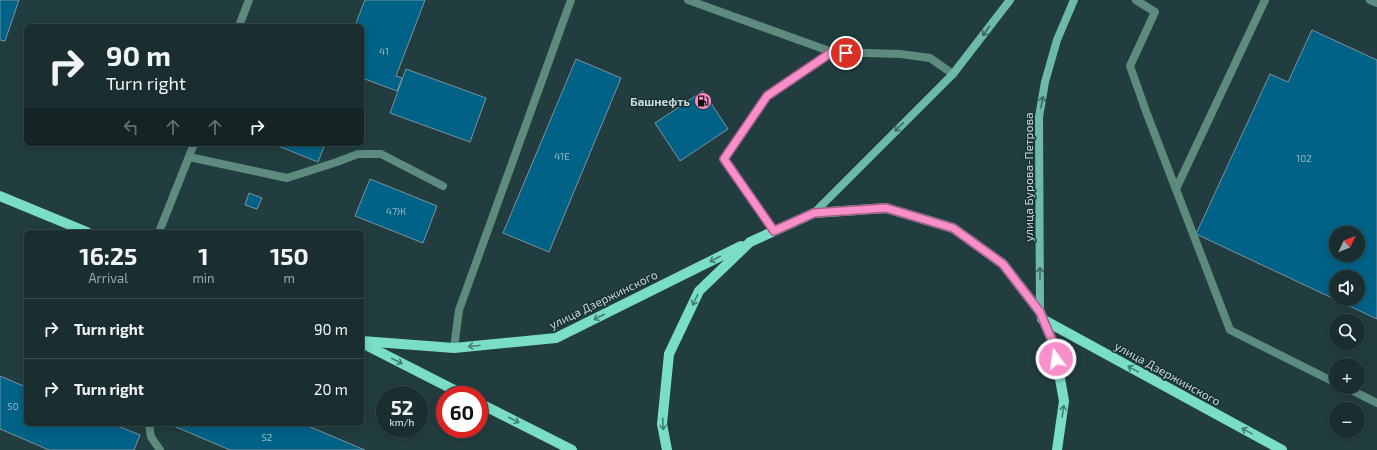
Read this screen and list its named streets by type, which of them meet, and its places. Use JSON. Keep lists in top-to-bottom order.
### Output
{
  "streets": {
    "main road": ["улица Бурова-Петрова", "улица Дзержинского"]
  },
  "crossings": [
    ["улица Бурова-Петрова", "улица Дзержинского"]
  ],
  "one_way": ["улица Бурова-Петрова"],
  "places": {
    "fuel station": ["Башнефть"]
  },
  "house_numbers": [
    "41",
    "41Е",
    "102",
    "47Ж",
    "50",
    "52"
  ],
  "north": "top right",
  "page": {
    "turn": ["90 m", "Turn right"],
    "map_buttons": ["+", "−"],
    "eta": [
      "16:25",
      "Arrival",
      "1",
      "min",
      "150",
      "m"
    ],
    "list": [
      {
        "name": "Turn right",
        "value": "90 m"
      },
      {
        "name": "Turn right",
        "value": "20 m"
      }
    ],
    "speed": "52 km/h",
    "limit": "60"
  }
}
